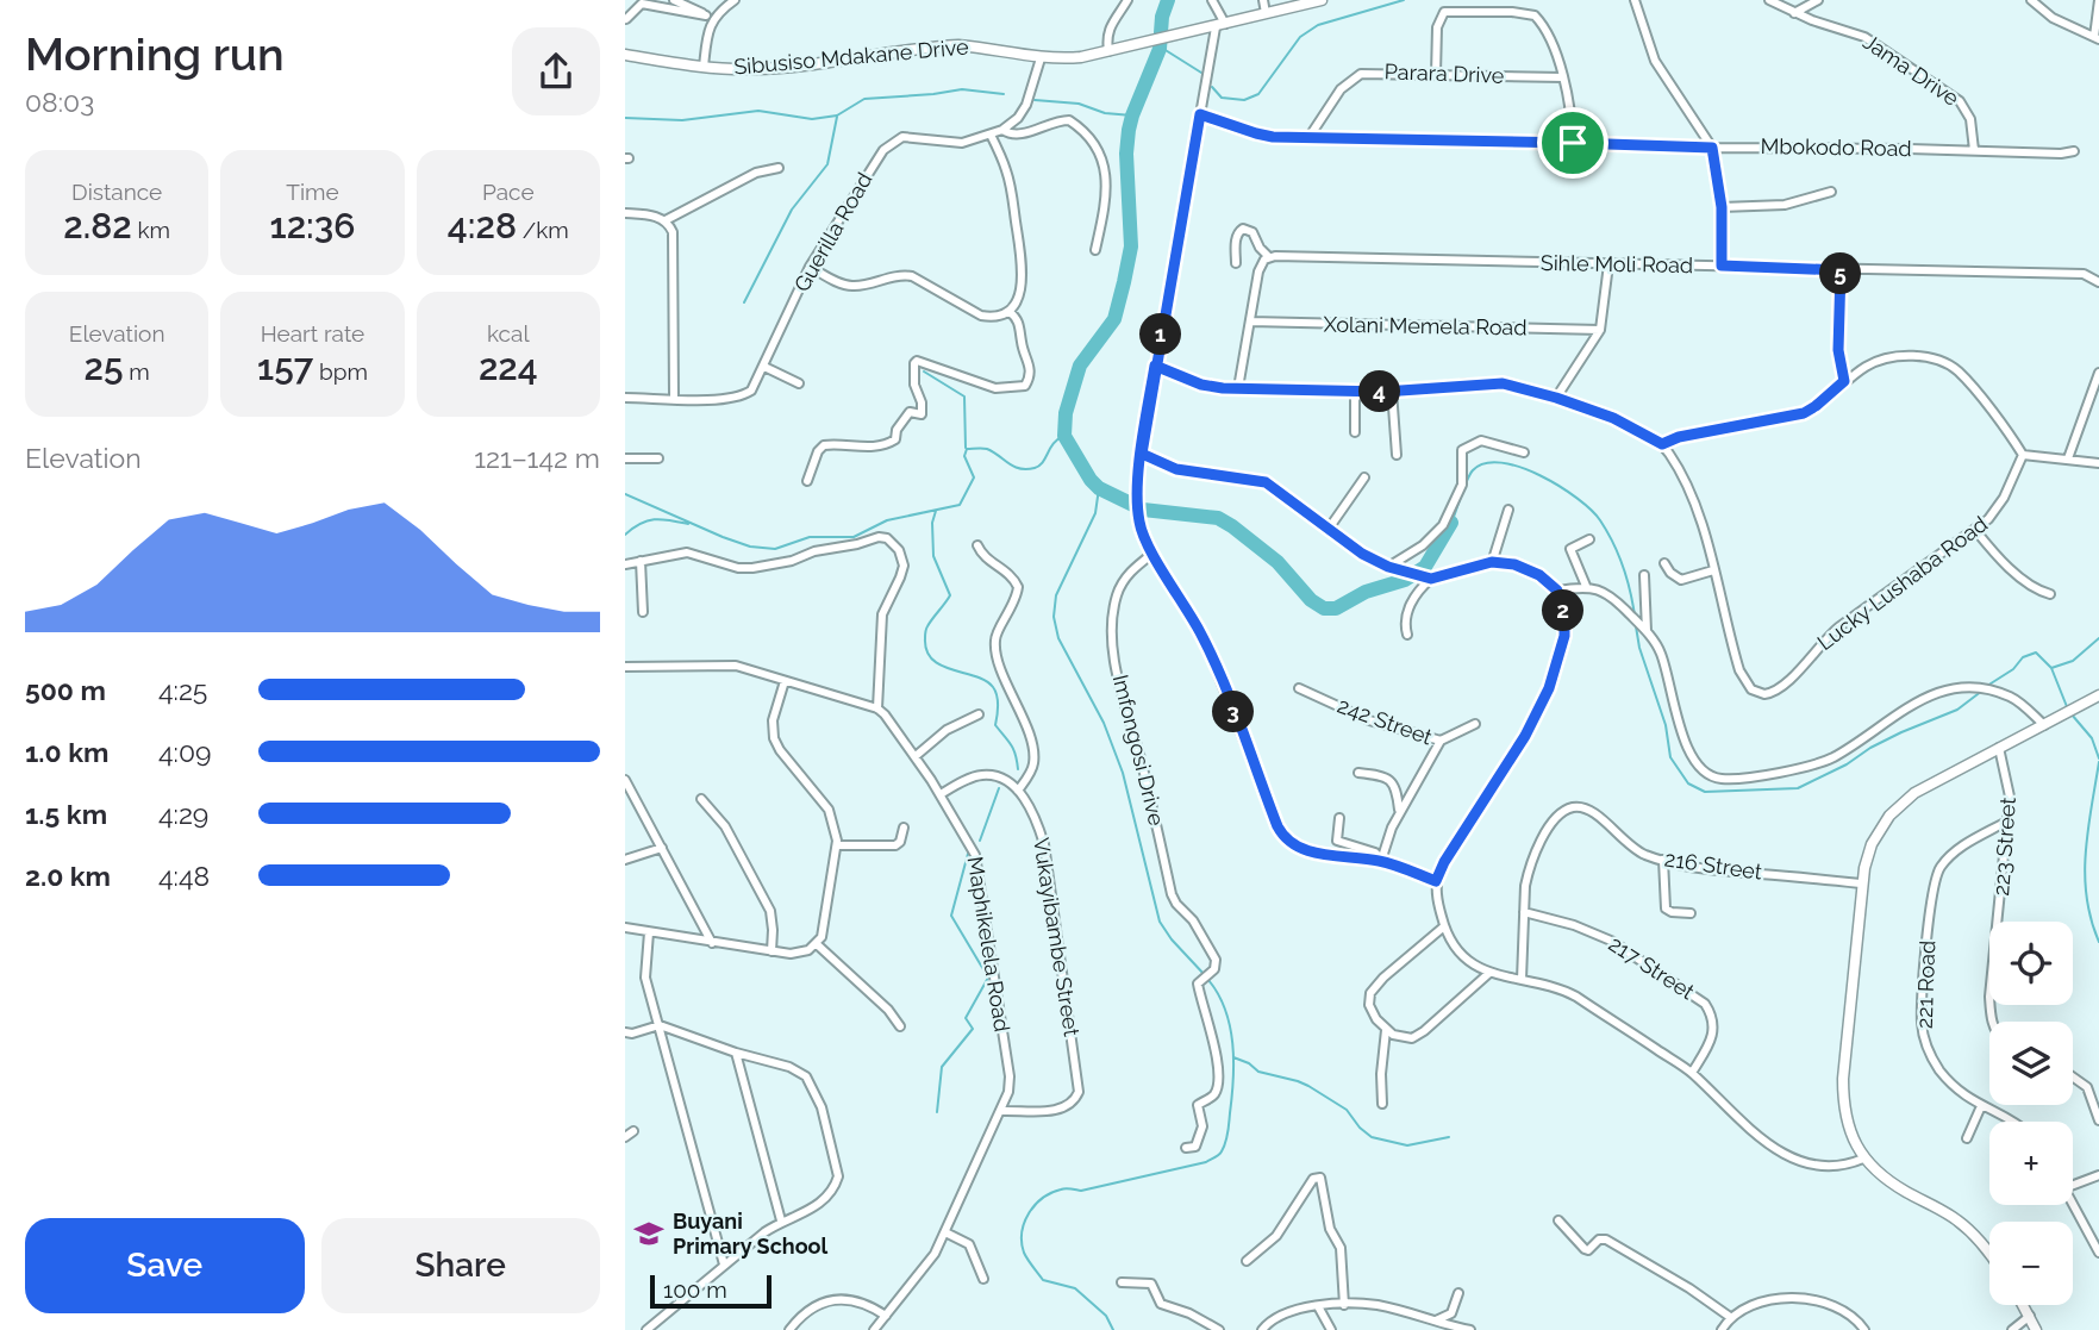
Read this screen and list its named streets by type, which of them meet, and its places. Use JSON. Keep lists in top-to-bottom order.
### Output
{
  "streets": {
    "street": [
      "Sibusiso Mdakane Drive",
      "Jama Drive",
      "Parara Drive",
      "Mbokodo Road",
      "Guerilla Road",
      "Sihle Moli Road",
      "Xolani Memela Road",
      "Lucky Lushaba Road",
      "242 Street",
      "Imfongosi Drive",
      "223 Street",
      "216 Street",
      "Vukayibambe Street",
      "Maphikelela Road",
      "217 Street",
      "221 Road"
    ]
  },
  "crossings": [
    ["Sibusiso Mdakane Drive", "Guerilla Road"],
    ["Jama Drive", "Mbokodo Road"],
    ["Parara Drive", "Mbokodo Road"],
    ["223 Street", "221 Road"],
    ["216 Street", "217 Street"],
    ["Vukayibambe Street", "Maphikelela Road"]
  ],
  "places": {
    "school or university": ["Buyani Primary School"]
  },
  "scale_bar": "100 m",
  "page": {
    "heading": ["Morning run", "08:03"],
    "stats": [
      ["Distance", "2.82 km"],
      ["Time", "12:36"],
      ["Pace", "4:28 /km"],
      ["Elevation", "25 m"],
      ["Heart rate", "157 bpm"],
      ["kcal", "224"]
    ],
    "pins": [
      "5",
      "1",
      "4",
      "2",
      "3"
    ],
    "chart": ["Elevation", "121–142 m"],
    "list": [
      {
        "name": "500 m",
        "note": "4:25"
      },
      {
        "name": "1.0 km",
        "note": "4:09"
      },
      {
        "name": "1.5 km",
        "note": "4:29"
      },
      {
        "name": "2.0 km",
        "note": "4:48"
      }
    ],
    "map_buttons": ["+", "−"],
    "buttons": ["Save", "Share"],
    "scale": "100 m"
  }
}
